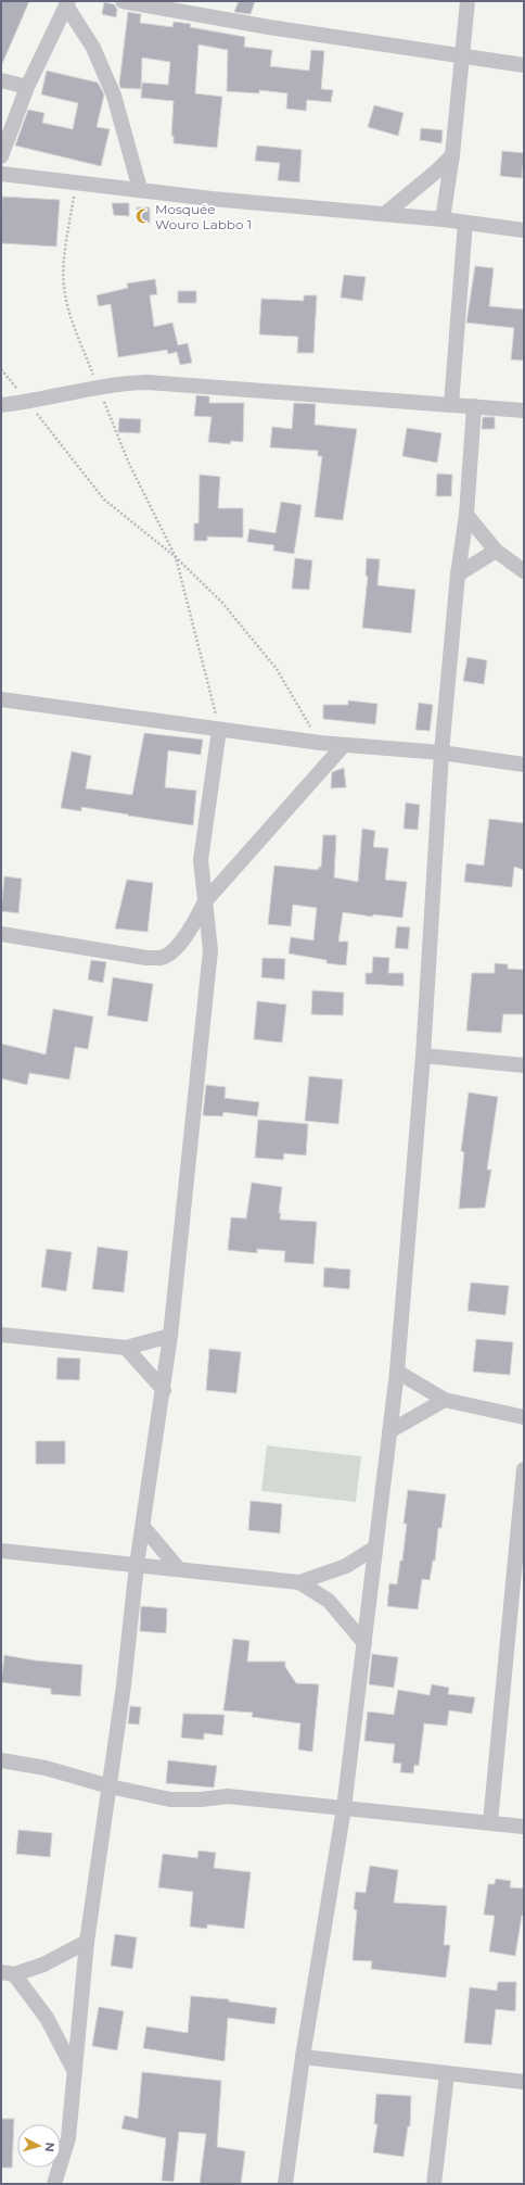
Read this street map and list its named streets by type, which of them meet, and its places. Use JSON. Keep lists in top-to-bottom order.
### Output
{
  "places": {
    "mosque": ["Mosquée Wouro Labbo 1"]
  },
  "north": "right"
}
